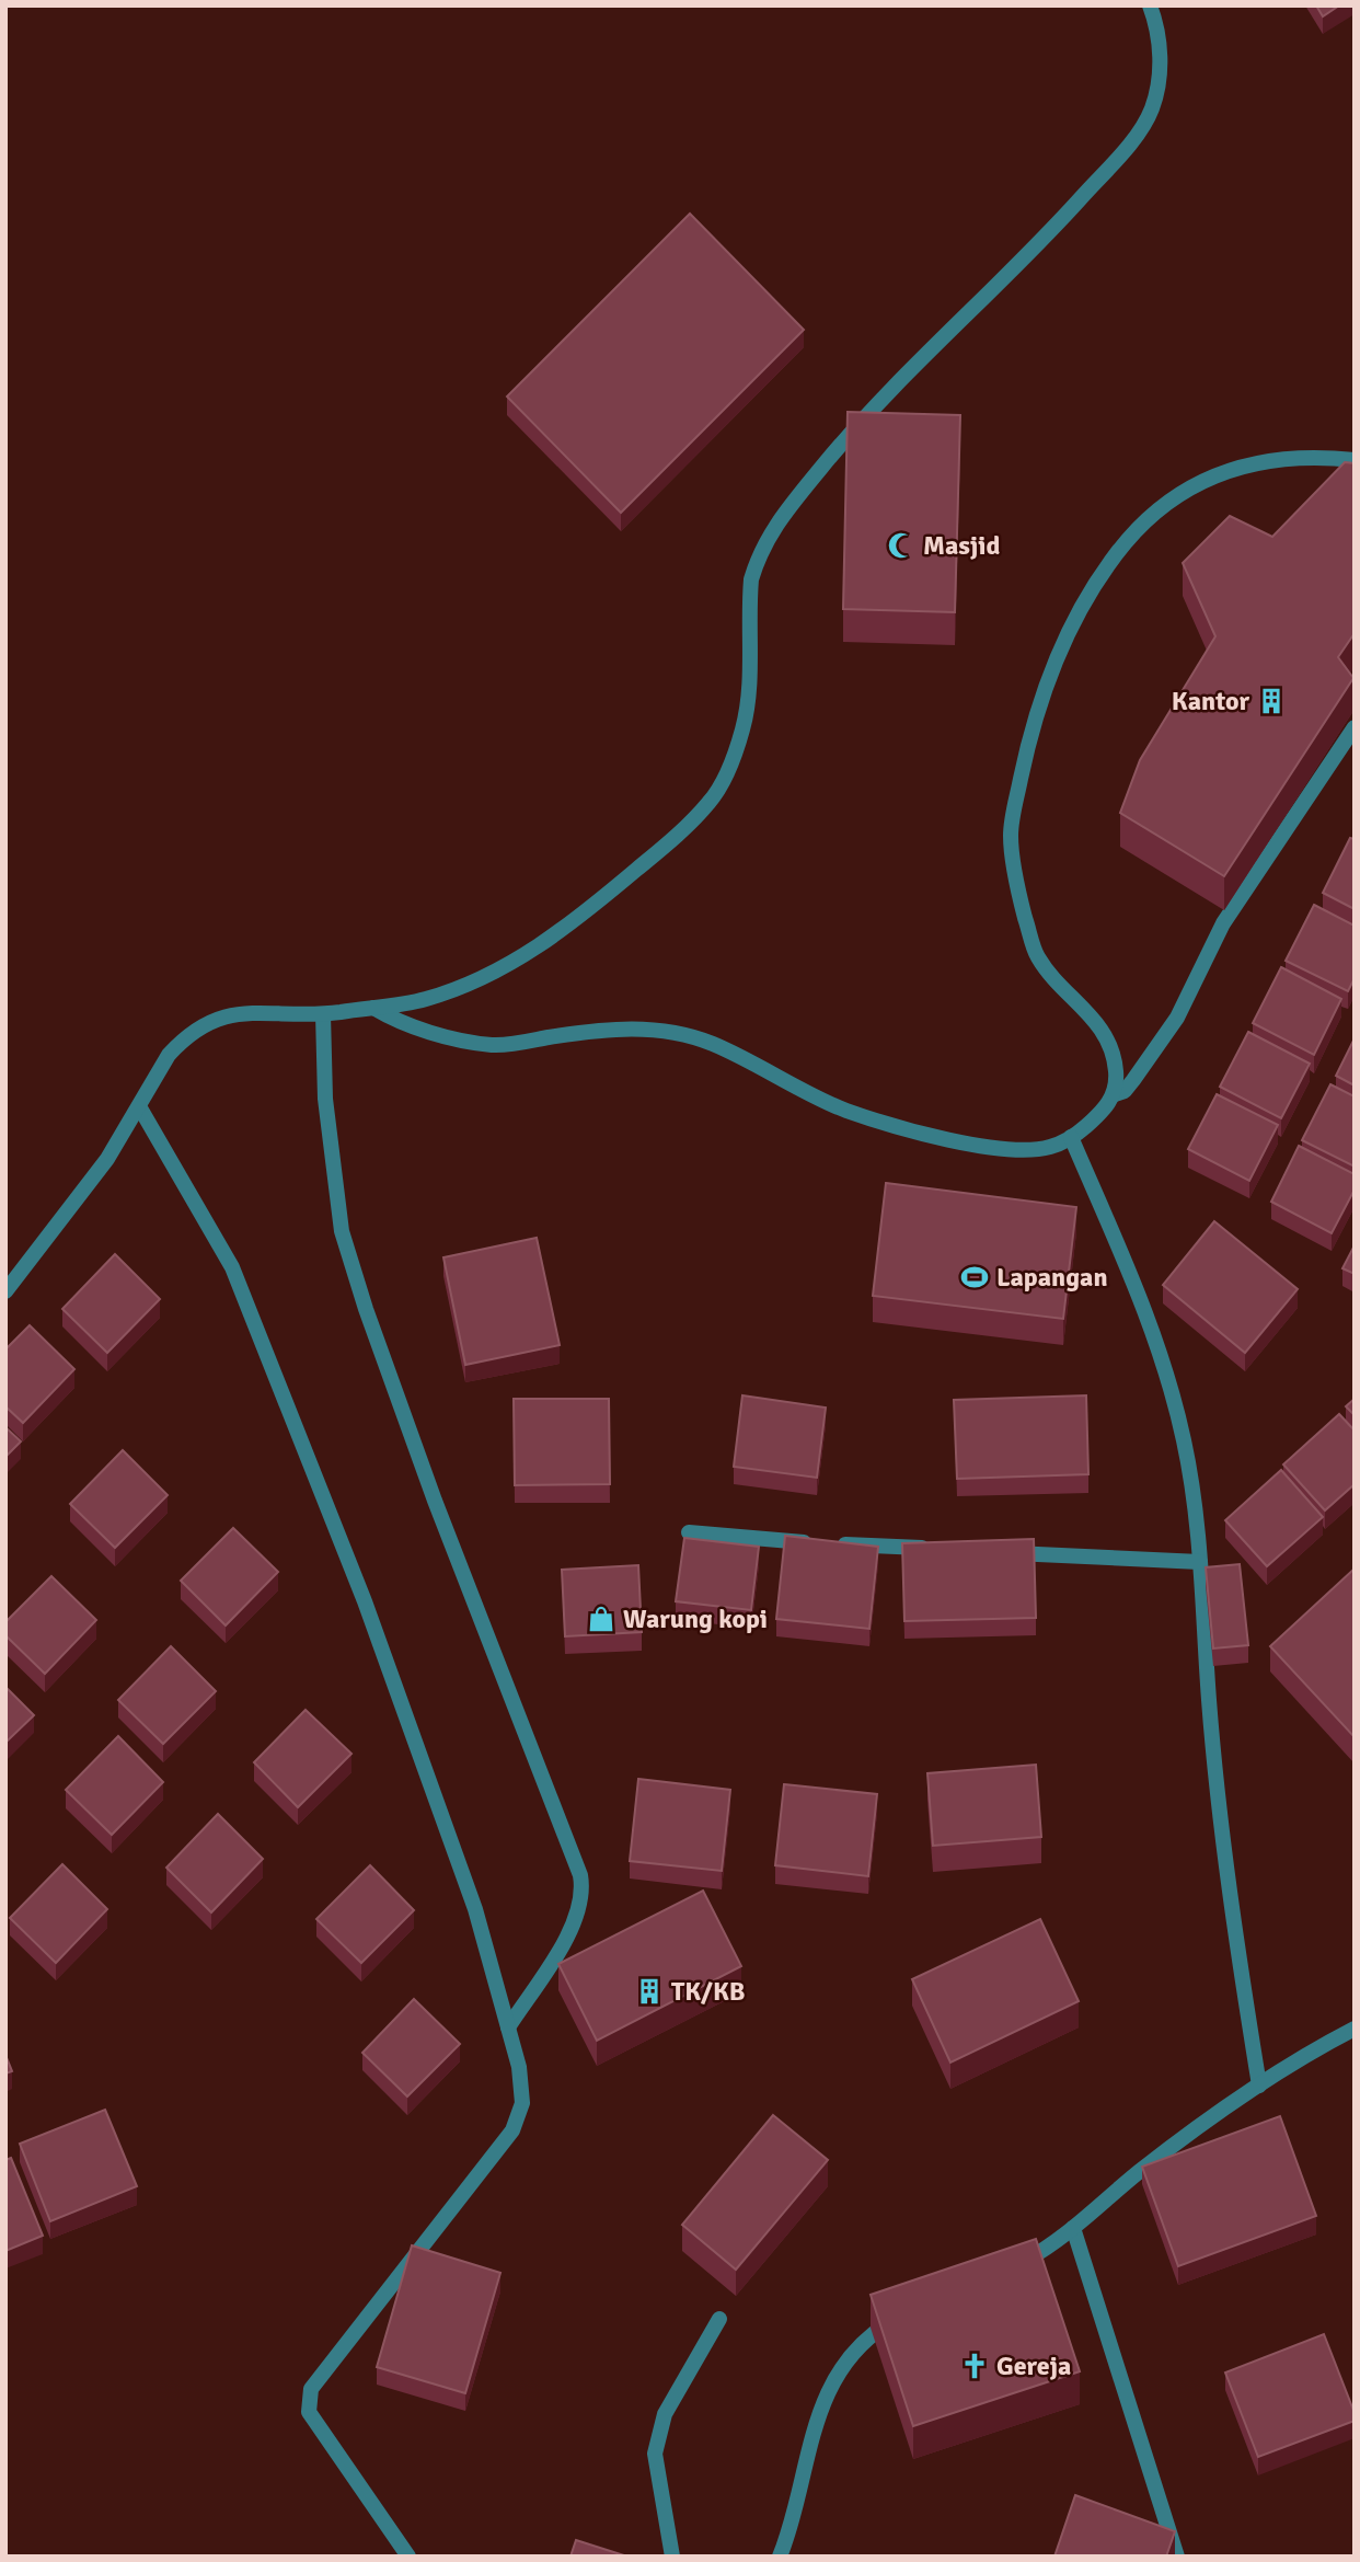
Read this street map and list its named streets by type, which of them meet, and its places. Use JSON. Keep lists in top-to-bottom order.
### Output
{
  "places": {
    "mosque": ["Masjid"],
    "building": ["Kantor", "TK/KB"],
    "sports": ["Lapangan"],
    "shop": ["Warung kopi"],
    "church": ["Gereja"]
  }
}
